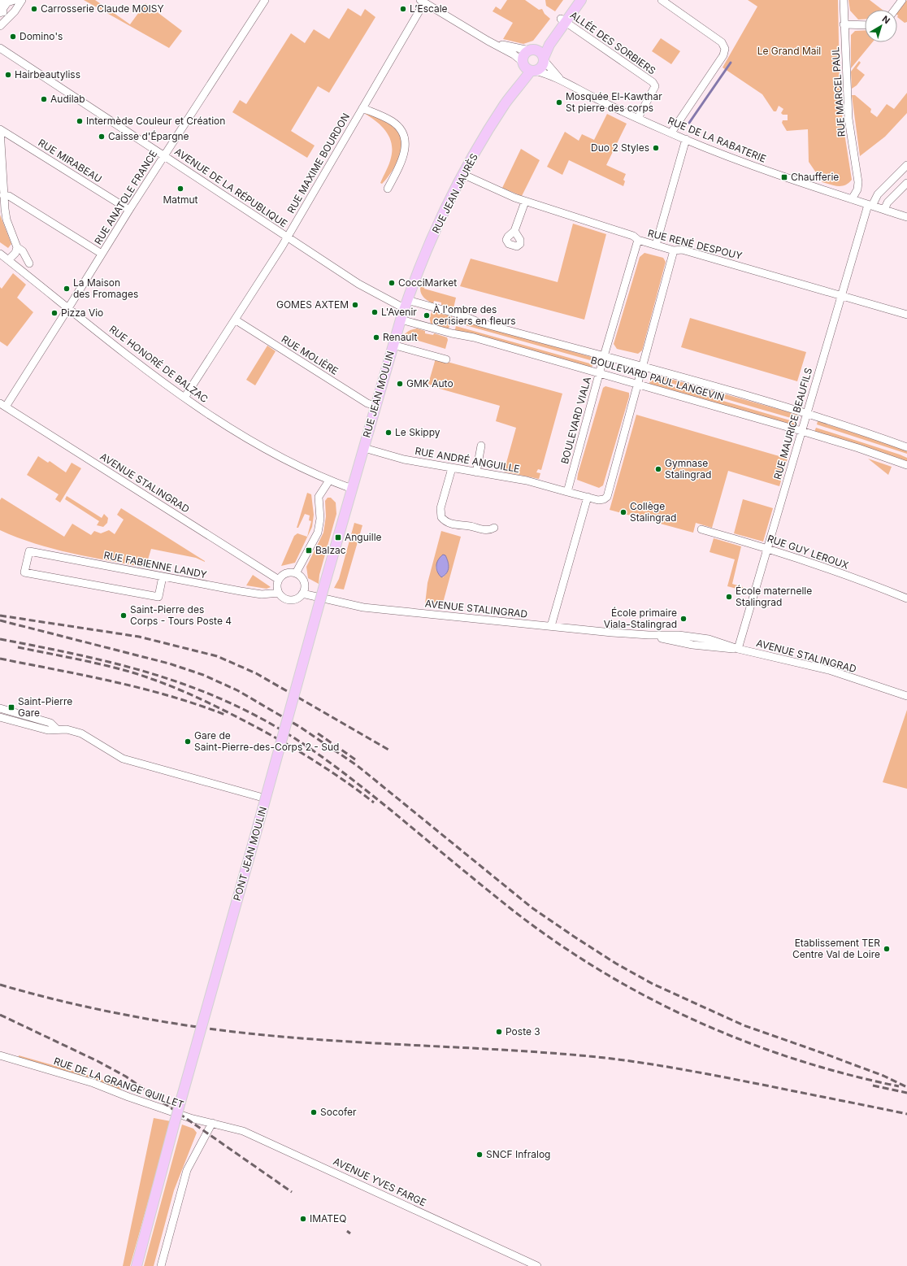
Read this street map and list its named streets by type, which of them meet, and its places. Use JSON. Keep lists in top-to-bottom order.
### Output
{
  "streets": {
    "main road": ["RUE JEAN JAURÈS", "RUE JEAN MOULIN", "PONT JEAN MOULIN"],
    "street": [
      "ALLÉE DES SORBIERS",
      "RUE MARCEL PAUL",
      "RUE DE LA RABATERIE",
      "RUE MIRABEAU",
      "RUE MAXIME BOURDON",
      "AVENUE DE LA RÉPUBLIQUE",
      "RUE ANATOLE FRANCE",
      "RUE RENÉ DESPOUY",
      "RUE MOLIÈRE",
      "RUE HONORÉ DE BALZAC",
      "BOULEVARD PAUL LANGEVIN",
      "BOULEVARD VIALA",
      "RUE MAURICE BEAUFILS",
      "RUE ANDRÉ ANGUILLE",
      "AVENUE STALINGRAD",
      "RUE GUY LEROUX",
      "RUE FABIENNE LANDY",
      "RUE DE LA GRANGE QUILLET",
      "AVENUE YVES FARGE"
    ]
  },
  "crossings": [
    ["ALLÉE DES SORBIERS", "RUE DE LA RABATERIE"],
    ["RUE MARCEL PAUL", "RUE DE LA RABATERIE"],
    ["RUE DE LA RABATERIE", "RUE MAURICE BEAUFILS"],
    ["RUE MIRABEAU", "RUE ANATOLE FRANCE"],
    ["RUE MAXIME BOURDON", "AVENUE DE LA RÉPUBLIQUE"],
    ["RUE MAXIME BOURDON", "RUE MOLIÈRE"],
    ["RUE MAXIME BOURDON", "RUE HONORÉ DE BALZAC"],
    ["AVENUE DE LA RÉPUBLIQUE", "RUE JEAN JAURÈS"],
    ["AVENUE DE LA RÉPUBLIQUE", "RUE ANATOLE FRANCE"],
    ["AVENUE DE LA RÉPUBLIQUE", "BOULEVARD PAUL LANGEVIN"],
    ["AVENUE DE LA RÉPUBLIQUE", "RUE JEAN MOULIN"],
    ["RUE JEAN JAURÈS", "RUE RENÉ DESPOUY"],
    ["RUE JEAN JAURÈS", "BOULEVARD PAUL LANGEVIN"],
    ["RUE JEAN JAURÈS", "RUE JEAN MOULIN"],
    ["RUE ANATOLE FRANCE", "RUE HONORÉ DE BALZAC"],
    ["RUE ANATOLE FRANCE", "AVENUE STALINGRAD"],
    ["RUE RENÉ DESPOUY", "BOULEVARD VIALA"],
    ["RUE RENÉ DESPOUY", "RUE MAURICE BEAUFILS"],
    ["RUE MOLIÈRE", "RUE JEAN MOULIN"],
    ["RUE HONORÉ DE BALZAC", "RUE JEAN MOULIN"],
    ["BOULEVARD PAUL LANGEVIN", "RUE JEAN MOULIN"],
    ["BOULEVARD PAUL LANGEVIN", "BOULEVARD VIALA"],
    ["BOULEVARD PAUL LANGEVIN", "RUE MAURICE BEAUFILS"],
    ["RUE JEAN MOULIN", "RUE ANDRÉ ANGUILLE"],
    ["RUE JEAN MOULIN", "PONT JEAN MOULIN"],
    ["BOULEVARD VIALA", "RUE ANDRÉ ANGUILLE"],
    ["RUE MAURICE BEAUFILS", "AVENUE STALINGRAD"],
    ["RUE MAURICE BEAUFILS", "RUE GUY LEROUX"],
    ["AVENUE STALINGRAD", "RUE FABIENNE LANDY"],
    ["RUE DE LA GRANGE QUILLET", "AVENUE YVES FARGE"]
  ],
  "parks": ["Le Grand Mail"],
  "places": {
    "other": [
      "Carrosserie Claude MOISY",
      "L’Escale",
      "Domino's",
      "Hairbeautyliss",
      "Audilab",
      "Mosquée El-Kawthar St pierre des corps",
      "Intermède Couleur et Création",
      "Caisse d'Épargne",
      "Duo 2 Styles",
      "Matmut",
      "CocciMarket",
      "La Maison des Fromages",
      "GOMES AXTEM",
      "L'Avenir",
      "Pizza Vio",
      "À l'ombre des cerisiers en fleurs",
      "Renault",
      "GMK Auto",
      "Le Skippy",
      "Gymnase Stalingrad",
      "Collège Stalingrad",
      "École maternelle Stalingrad",
      "Saint-Pierre des Corps - Tours Poste 4",
      "École primaire Viala-Stalingrad",
      "Gare de Saint-Pierre-des-Corps 2 - Sud",
      "Etablissement TER Centre Val de Loire",
      "Poste 3",
      "Socofer",
      "SNCF Infralog",
      "IMATEQ"
    ],
    "transit": [
      "Chaufferie",
      "Anguille",
      "Balzac",
      "Saint-Pierre Gare"
    ]
  },
  "north": "top right"
}
